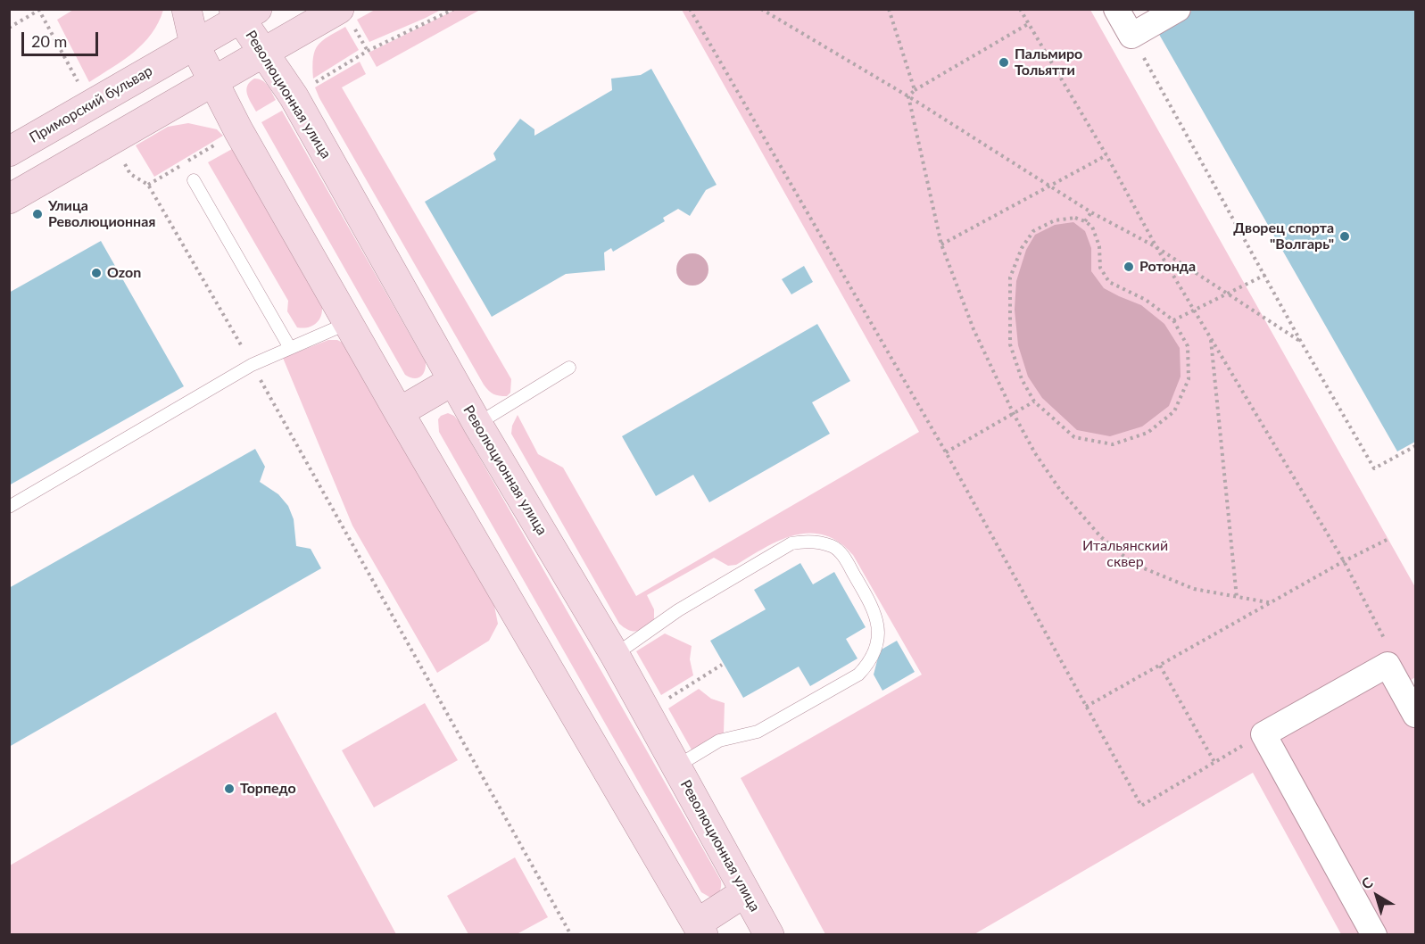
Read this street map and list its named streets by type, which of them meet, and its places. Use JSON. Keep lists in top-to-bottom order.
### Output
{
  "streets": {
    "main road": ["Революционная улица", "Приморский бульвар"]
  },
  "crossings": [
    ["Революционная улица", "Приморский бульвар"]
  ],
  "parks": ["Итальянский сквер"],
  "places": [
    "Пальмиро Тольятти",
    "Улица Революционная",
    "Дворец спорта \"Волгарь\"",
    "Ротонда",
    "Ozon",
    "Торпедо"
  ],
  "scale_bar": "20 m",
  "north": "top left"
}
